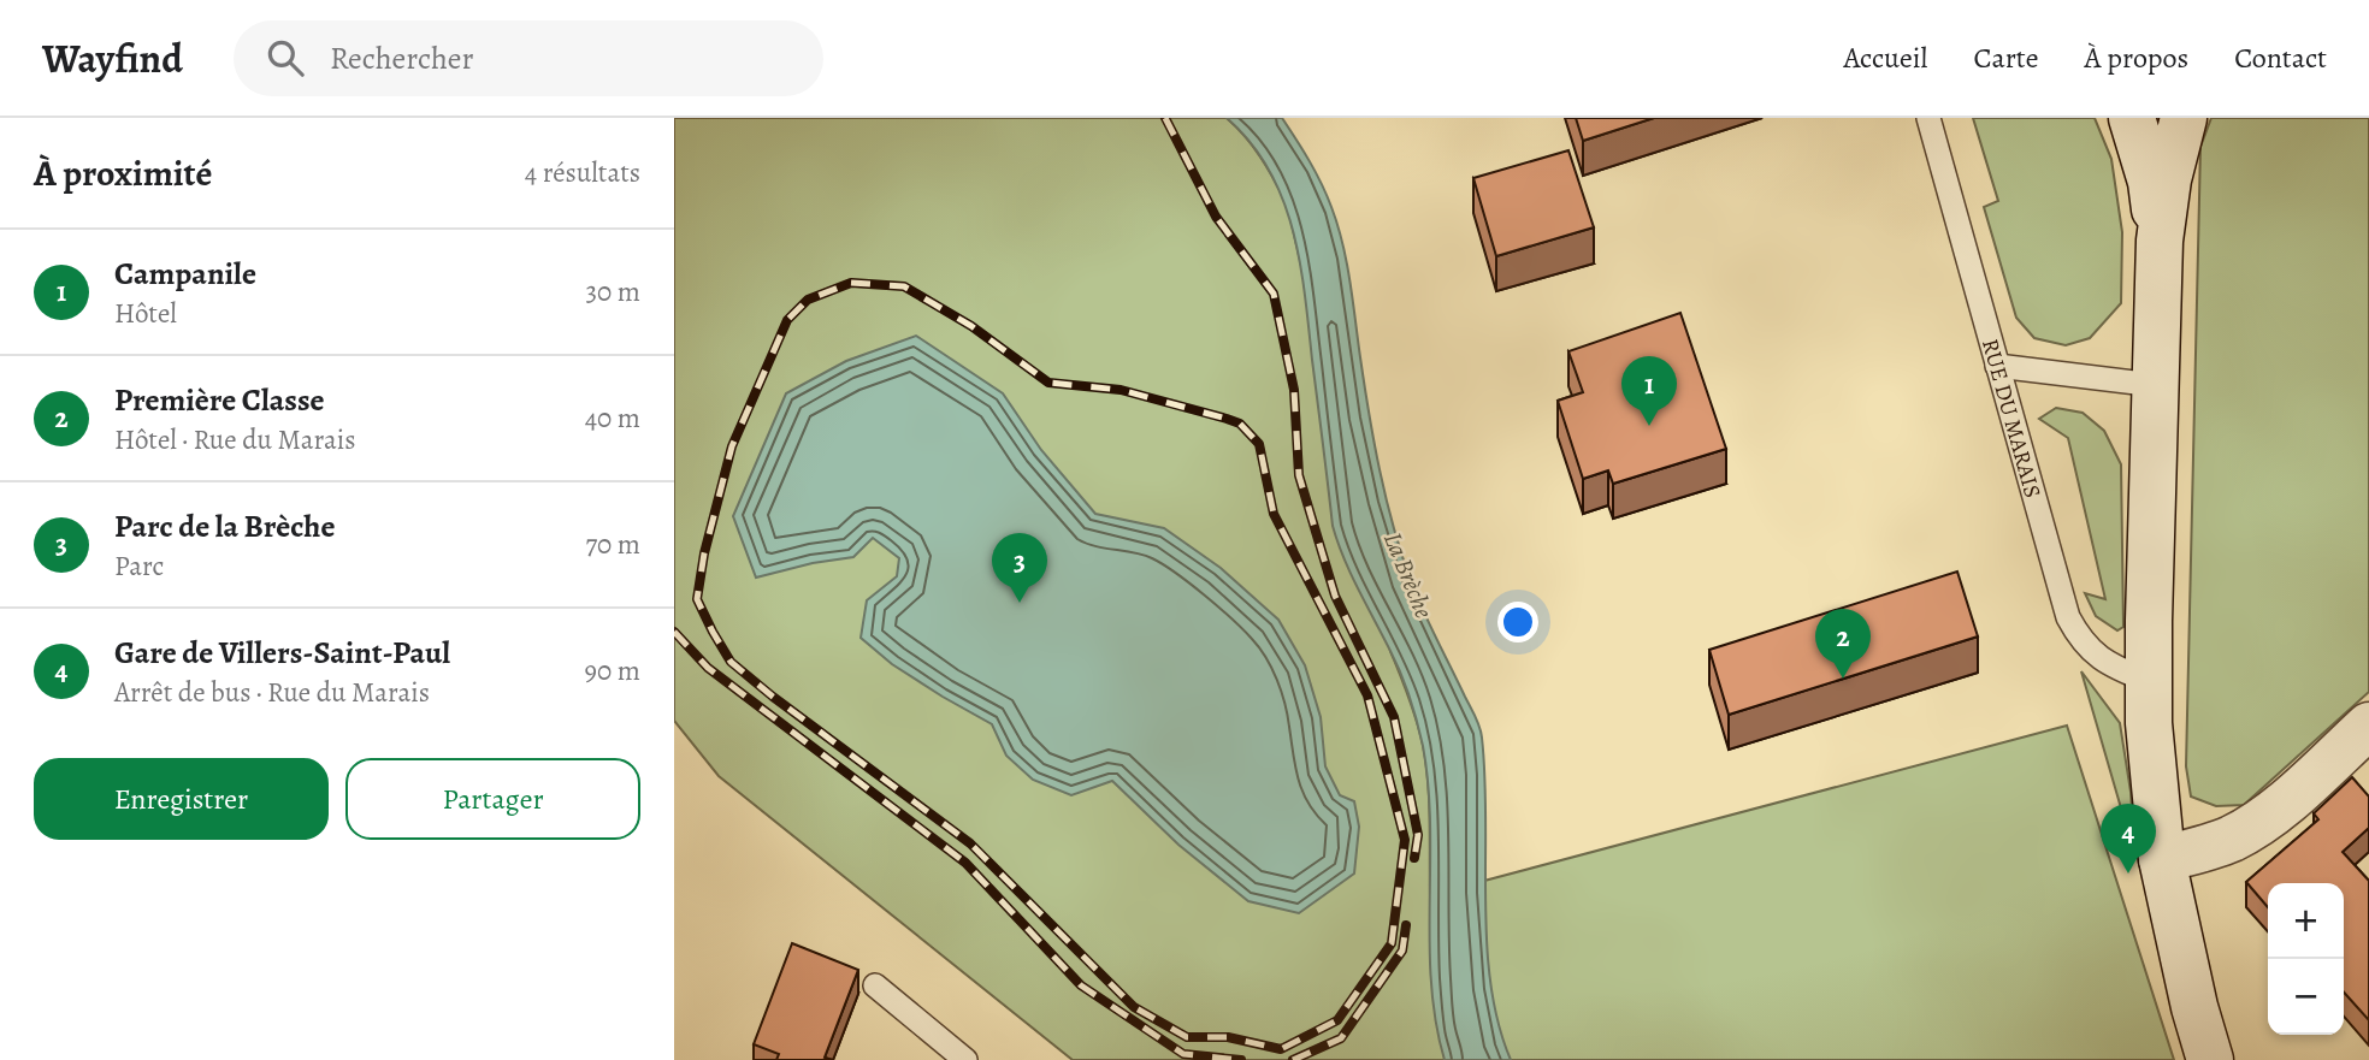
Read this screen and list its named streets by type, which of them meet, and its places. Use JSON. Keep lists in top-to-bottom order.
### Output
{
  "streets": {
    "lane": ["RUE DU MARAIS"]
  },
  "water": ["La Brèche"],
  "page": {
    "header": "Wayfind",
    "search": "Rechercher",
    "nav": [
      "Accueil",
      "Carte",
      "À propos",
      "Contact"
    ],
    "heading": ["À proximité", "4 résultats"],
    "list": [
      {
        "mark": "1",
        "name": "Campanile",
        "note": "Hôtel",
        "value": "30 m"
      },
      {
        "mark": "2",
        "name": "Première Classe",
        "note": "Hôtel · Rue du Marais",
        "value": "40 m"
      },
      {
        "mark": "3",
        "name": "Parc de la Brèche",
        "note": "Parc",
        "value": "70 m"
      },
      {
        "mark": "4",
        "name": "Gare de Villers-Saint-Paul",
        "note": "Arrêt de bus · Rue du Marais",
        "value": "90 m"
      }
    ],
    "pins": [
      "1",
      "3",
      "2",
      "4"
    ],
    "buttons": ["Enregistrer", "Partager"],
    "map_buttons": ["+", "−"]
  }
}
